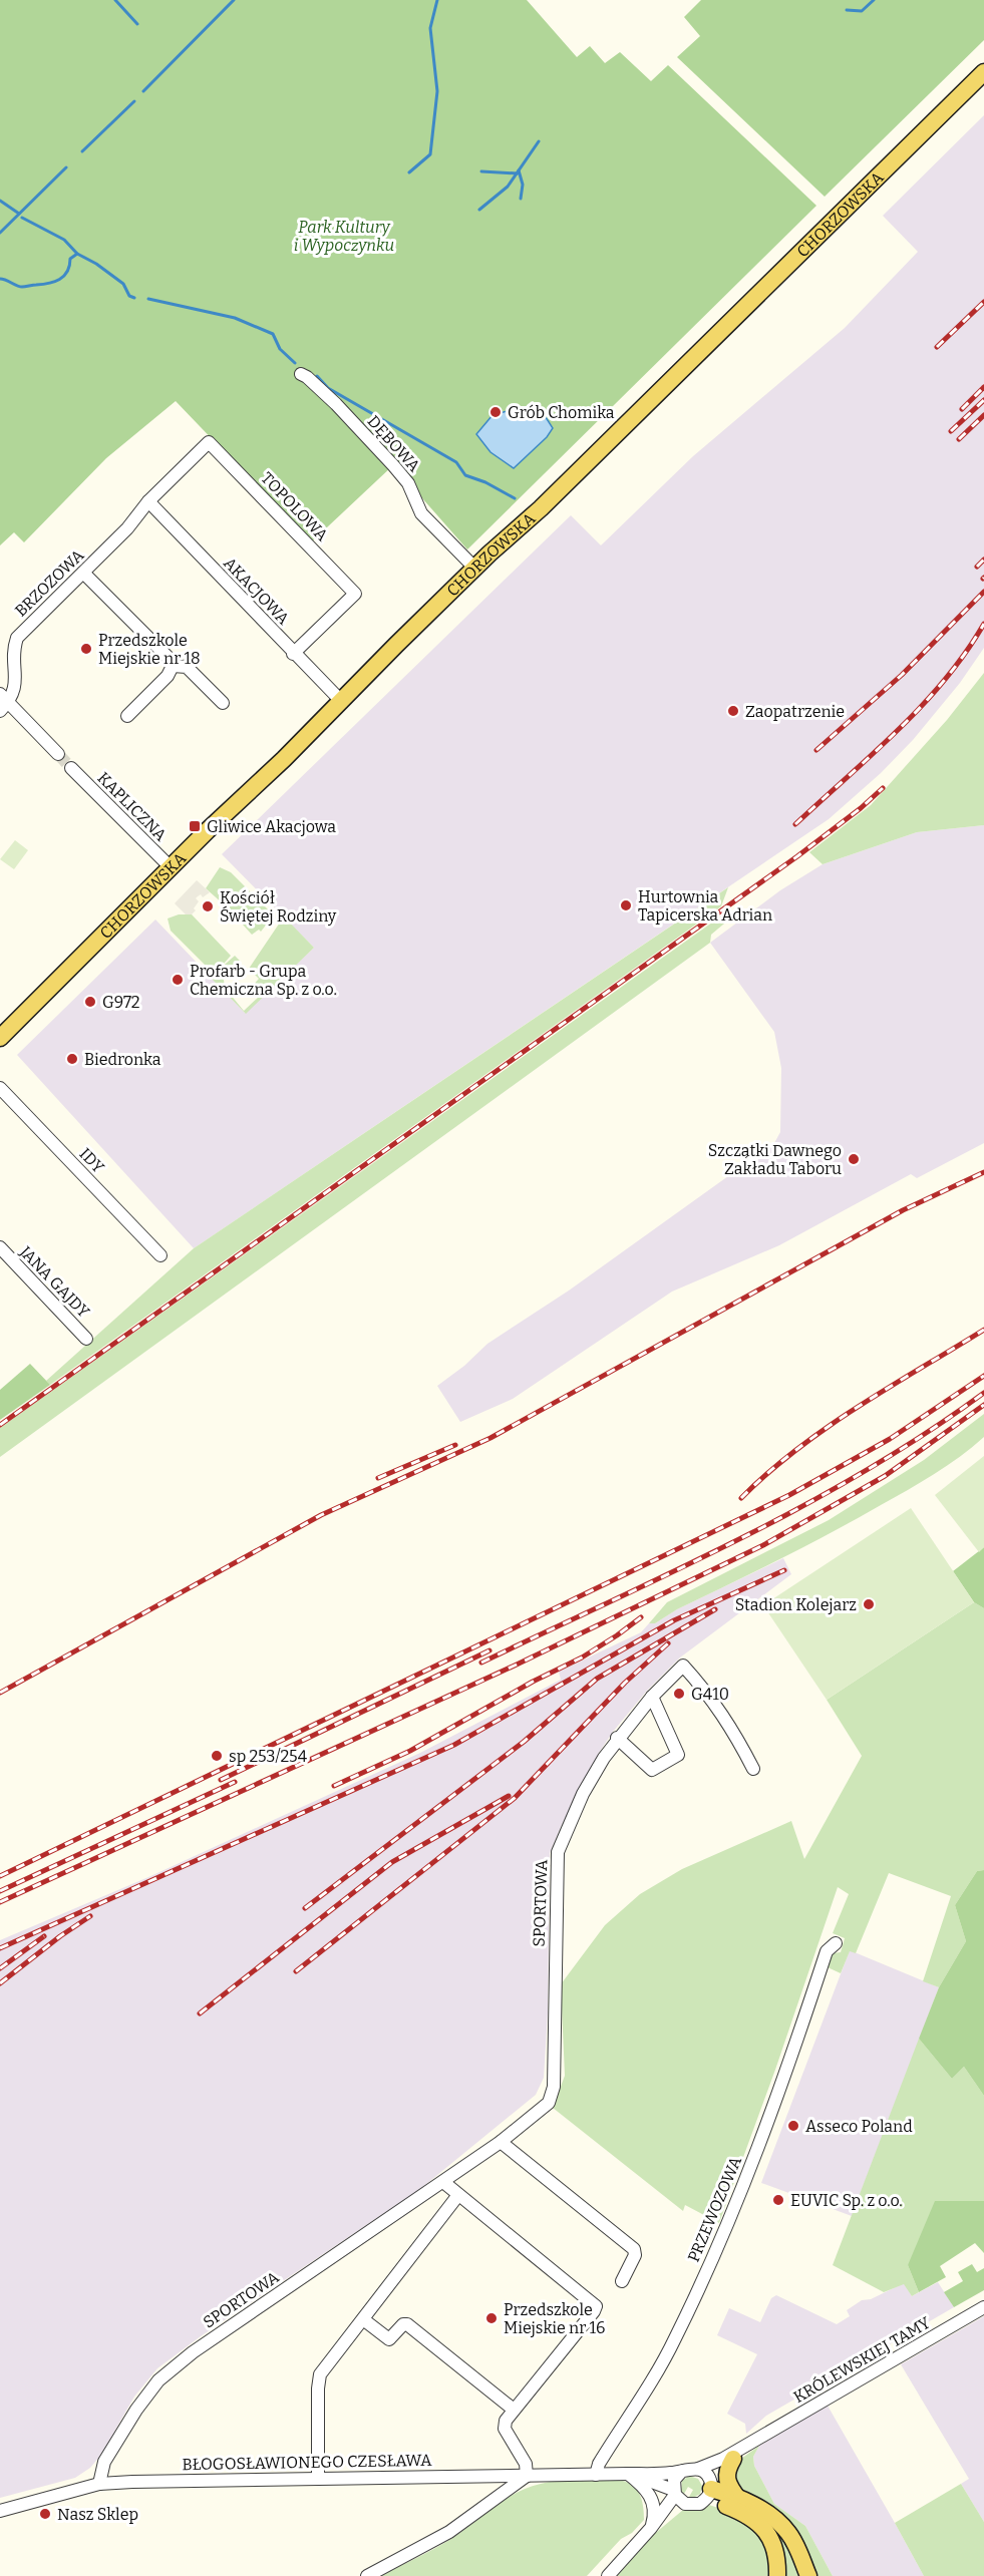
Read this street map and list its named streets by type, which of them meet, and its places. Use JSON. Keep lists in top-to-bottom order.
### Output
{
  "streets": {
    "main road": ["CHORZOWSKA"],
    "street": [
      "DĘBOWA",
      "TOPOLOWA",
      "BRZOZOWA",
      "AKACJOWA",
      "KAPLICZNA",
      "IDY",
      "JANA GAJDY",
      "SPORTOWA",
      "PRZEWOZOWA",
      "KRÓLEWSKIEJ TAMY",
      "BŁOGOSŁAWIONEGO CZESŁAWA"
    ]
  },
  "crossings": [
    ["CHORZOWSKA", "DĘBOWA"],
    ["CHORZOWSKA", "AKACJOWA"],
    ["CHORZOWSKA", "KAPLICZNA"],
    ["TOPOLOWA", "BRZOZOWA"],
    ["TOPOLOWA", "AKACJOWA"],
    ["BRZOZOWA", "AKACJOWA"],
    ["SPORTOWA", "BŁOGOSŁAWIONEGO CZESŁAWA"],
    ["PRZEWOZOWA", "BŁOGOSŁAWIONEGO CZESŁAWA"],
    ["KRÓLEWSKIEJ TAMY", "BŁOGOSŁAWIONEGO CZESŁAWA"]
  ],
  "parks": ["Park Kultury i Wypoczynku"],
  "places": {
    "other": [
      "Grób Chomika",
      "Przedszkole Miejskie nr 18",
      "Zaopatrzenie",
      "Hurtownia Tapicerska Adrian",
      "Kościół Świętej Rodziny",
      "Profarb - Grupa Chemiczna Sp. z o.o.",
      "G972",
      "Biedronka",
      "Szczątki Dawnego Zakładu Taboru",
      "Stadion Kolejarz",
      "G410",
      "sp 253/254",
      "Asseco Poland",
      "EUVIC Sp. z o.o.",
      "Przedszkole Miejskie nr 16",
      "Nasz Sklep"
    ],
    "transit": ["Gliwice Akacjowa"]
  }
}
